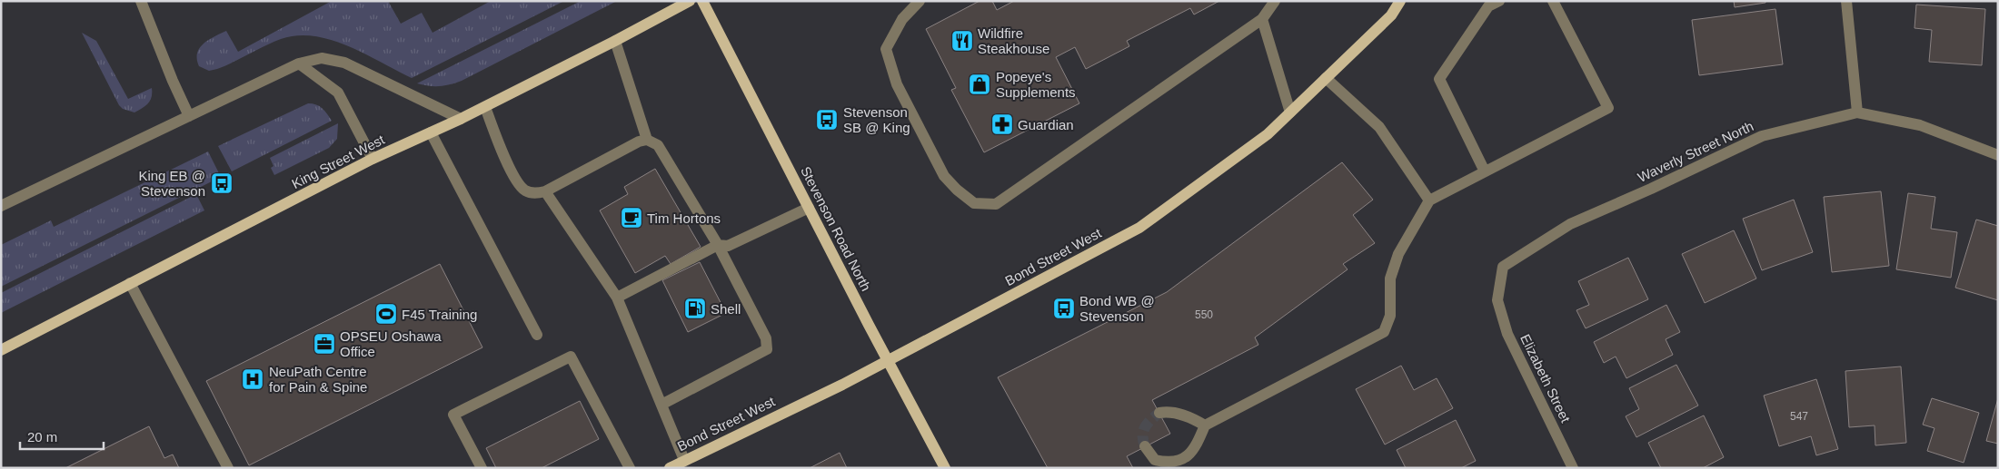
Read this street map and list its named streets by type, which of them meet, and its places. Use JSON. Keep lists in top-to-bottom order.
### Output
{
  "streets": {
    "main road": ["King Street West", "Stevenson Road North", "Bond Street West"],
    "street": ["Waverly Street North", "Elizabeth Street"]
  },
  "crossings": [
    ["Waverly Street North", "Elizabeth Street"],
    ["Stevenson Road North", "Bond Street West"]
  ],
  "places": {
    "restaurant": ["Wildfire Steakhouse"],
    "shop": ["Popeye's Supplements"],
    "bus stop": ["Stevenson SB @ King", "King EB @ Stevenson", "Bond WB @ Stevenson"],
    "pharmacy": ["Guardian"],
    "cafe": ["Tim Hortons"],
    "fuel station": ["Shell"],
    "sports": ["F45 Training"],
    "office": ["OPSEU Oshawa Office"],
    "hospital": ["NeuPath Centre for Pain & Spine"]
  },
  "house_numbers": ["550", "547"],
  "scale_bar": "20 m"
}
